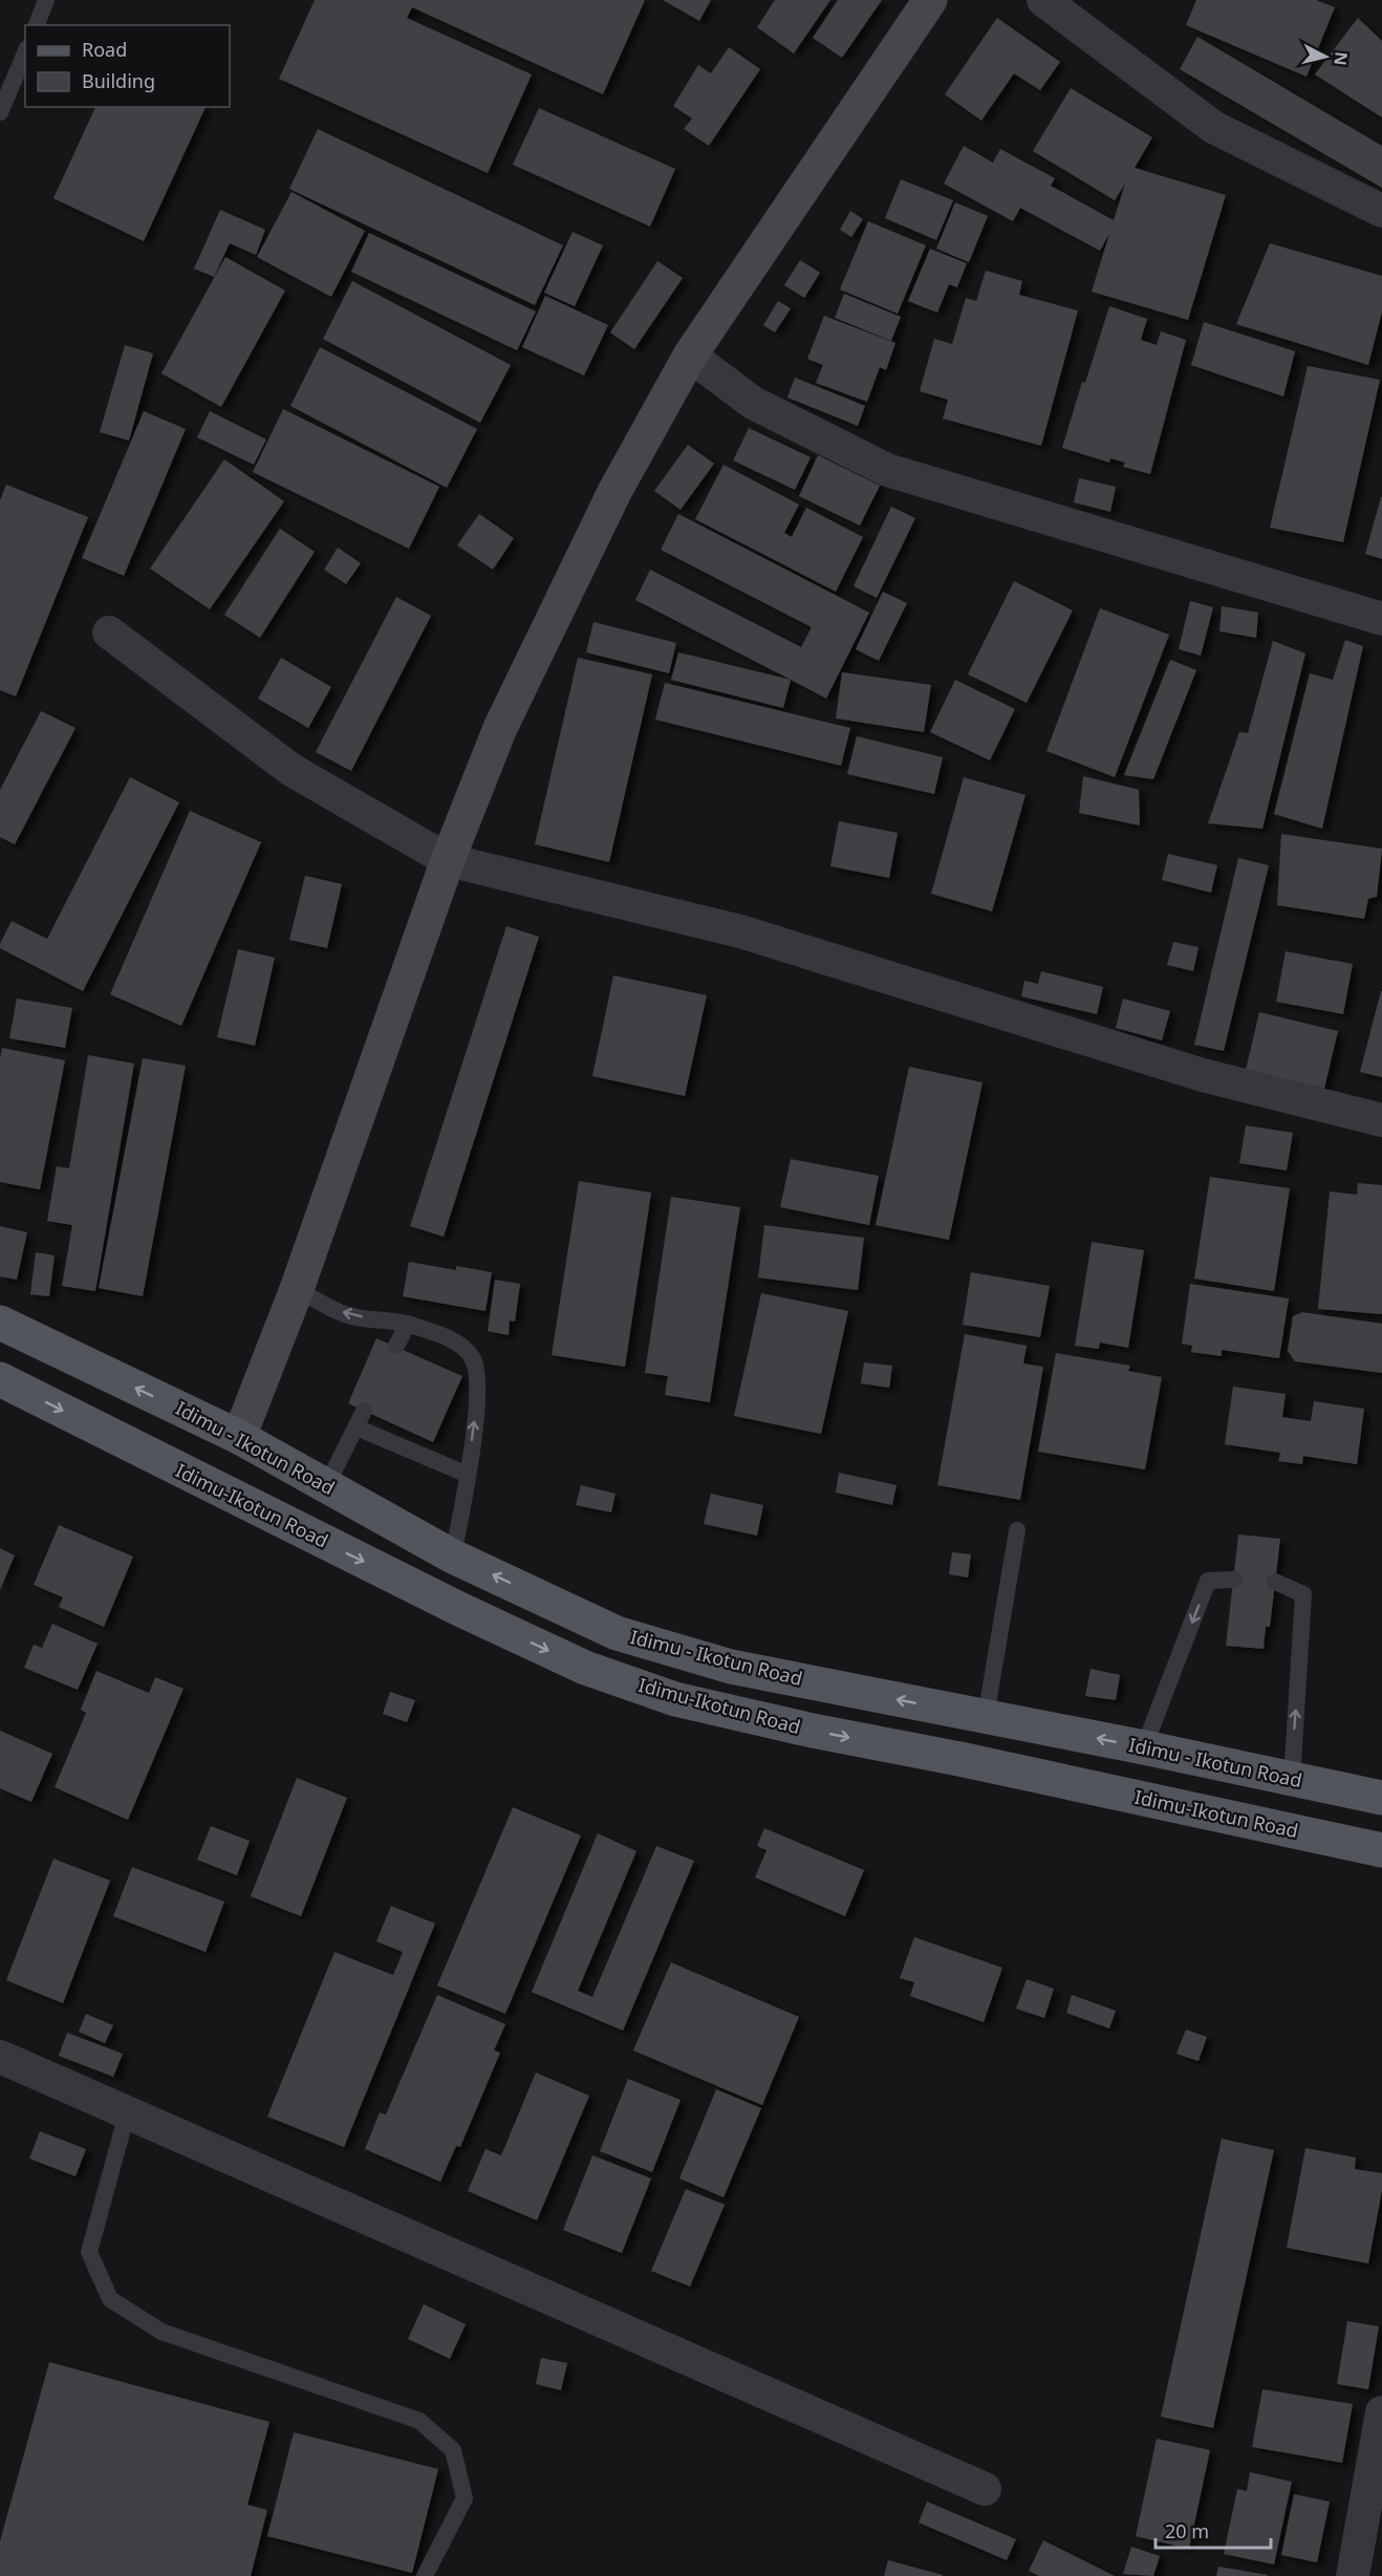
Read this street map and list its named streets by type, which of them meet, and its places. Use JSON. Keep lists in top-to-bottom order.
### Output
{
  "streets": {
    "main road": ["Idimu - Ikotun Road", "Idimu-Ikotun Road"]
  },
  "one_way": ["Idimu - Ikotun Road", "Idimu-Ikotun Road"],
  "legend": ["Road", "Building"],
  "scale_bar": "20 m",
  "north": "right"
}
